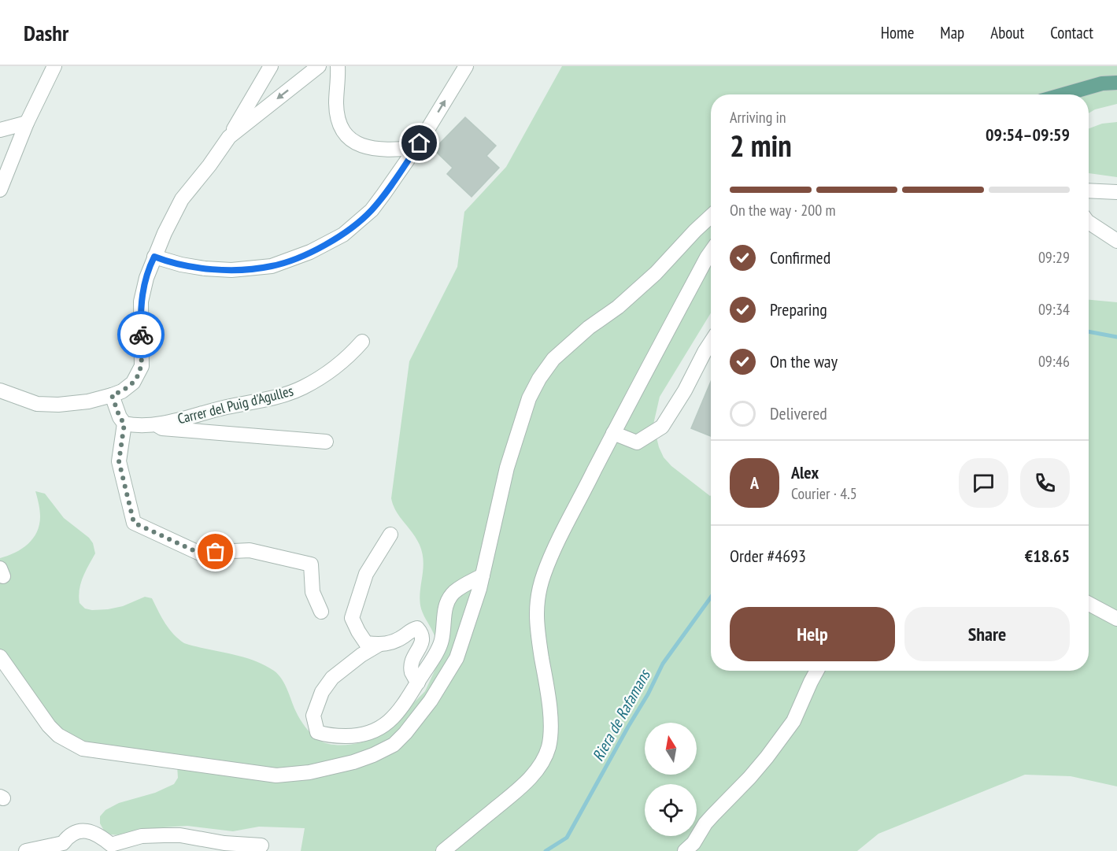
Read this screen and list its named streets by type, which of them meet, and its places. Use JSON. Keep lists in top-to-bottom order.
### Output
{
  "streets": {
    "street": ["Carrer del Puig d'Agulles"]
  },
  "water": ["Riera de Rafamans"],
  "north": "top",
  "page": {
    "header": "Dashr",
    "nav": [
      "Home",
      "Map",
      "About",
      "Contact"
    ],
    "heading": ["2 min", "Arriving in", "09:54–09:59"],
    "panel": [
      "Alex",
      "Courier · 4.5",
      "Order #4693",
      "€18.65"
    ],
    "bar": "On the way · 200 m",
    "list": [
      ["Confirmed", "09:29"],
      ["Preparing", "09:34"],
      ["On the way", "09:46"],
      "Delivered"
    ],
    "round": "A",
    "buttons": ["Help", "Share"]
  }
}
